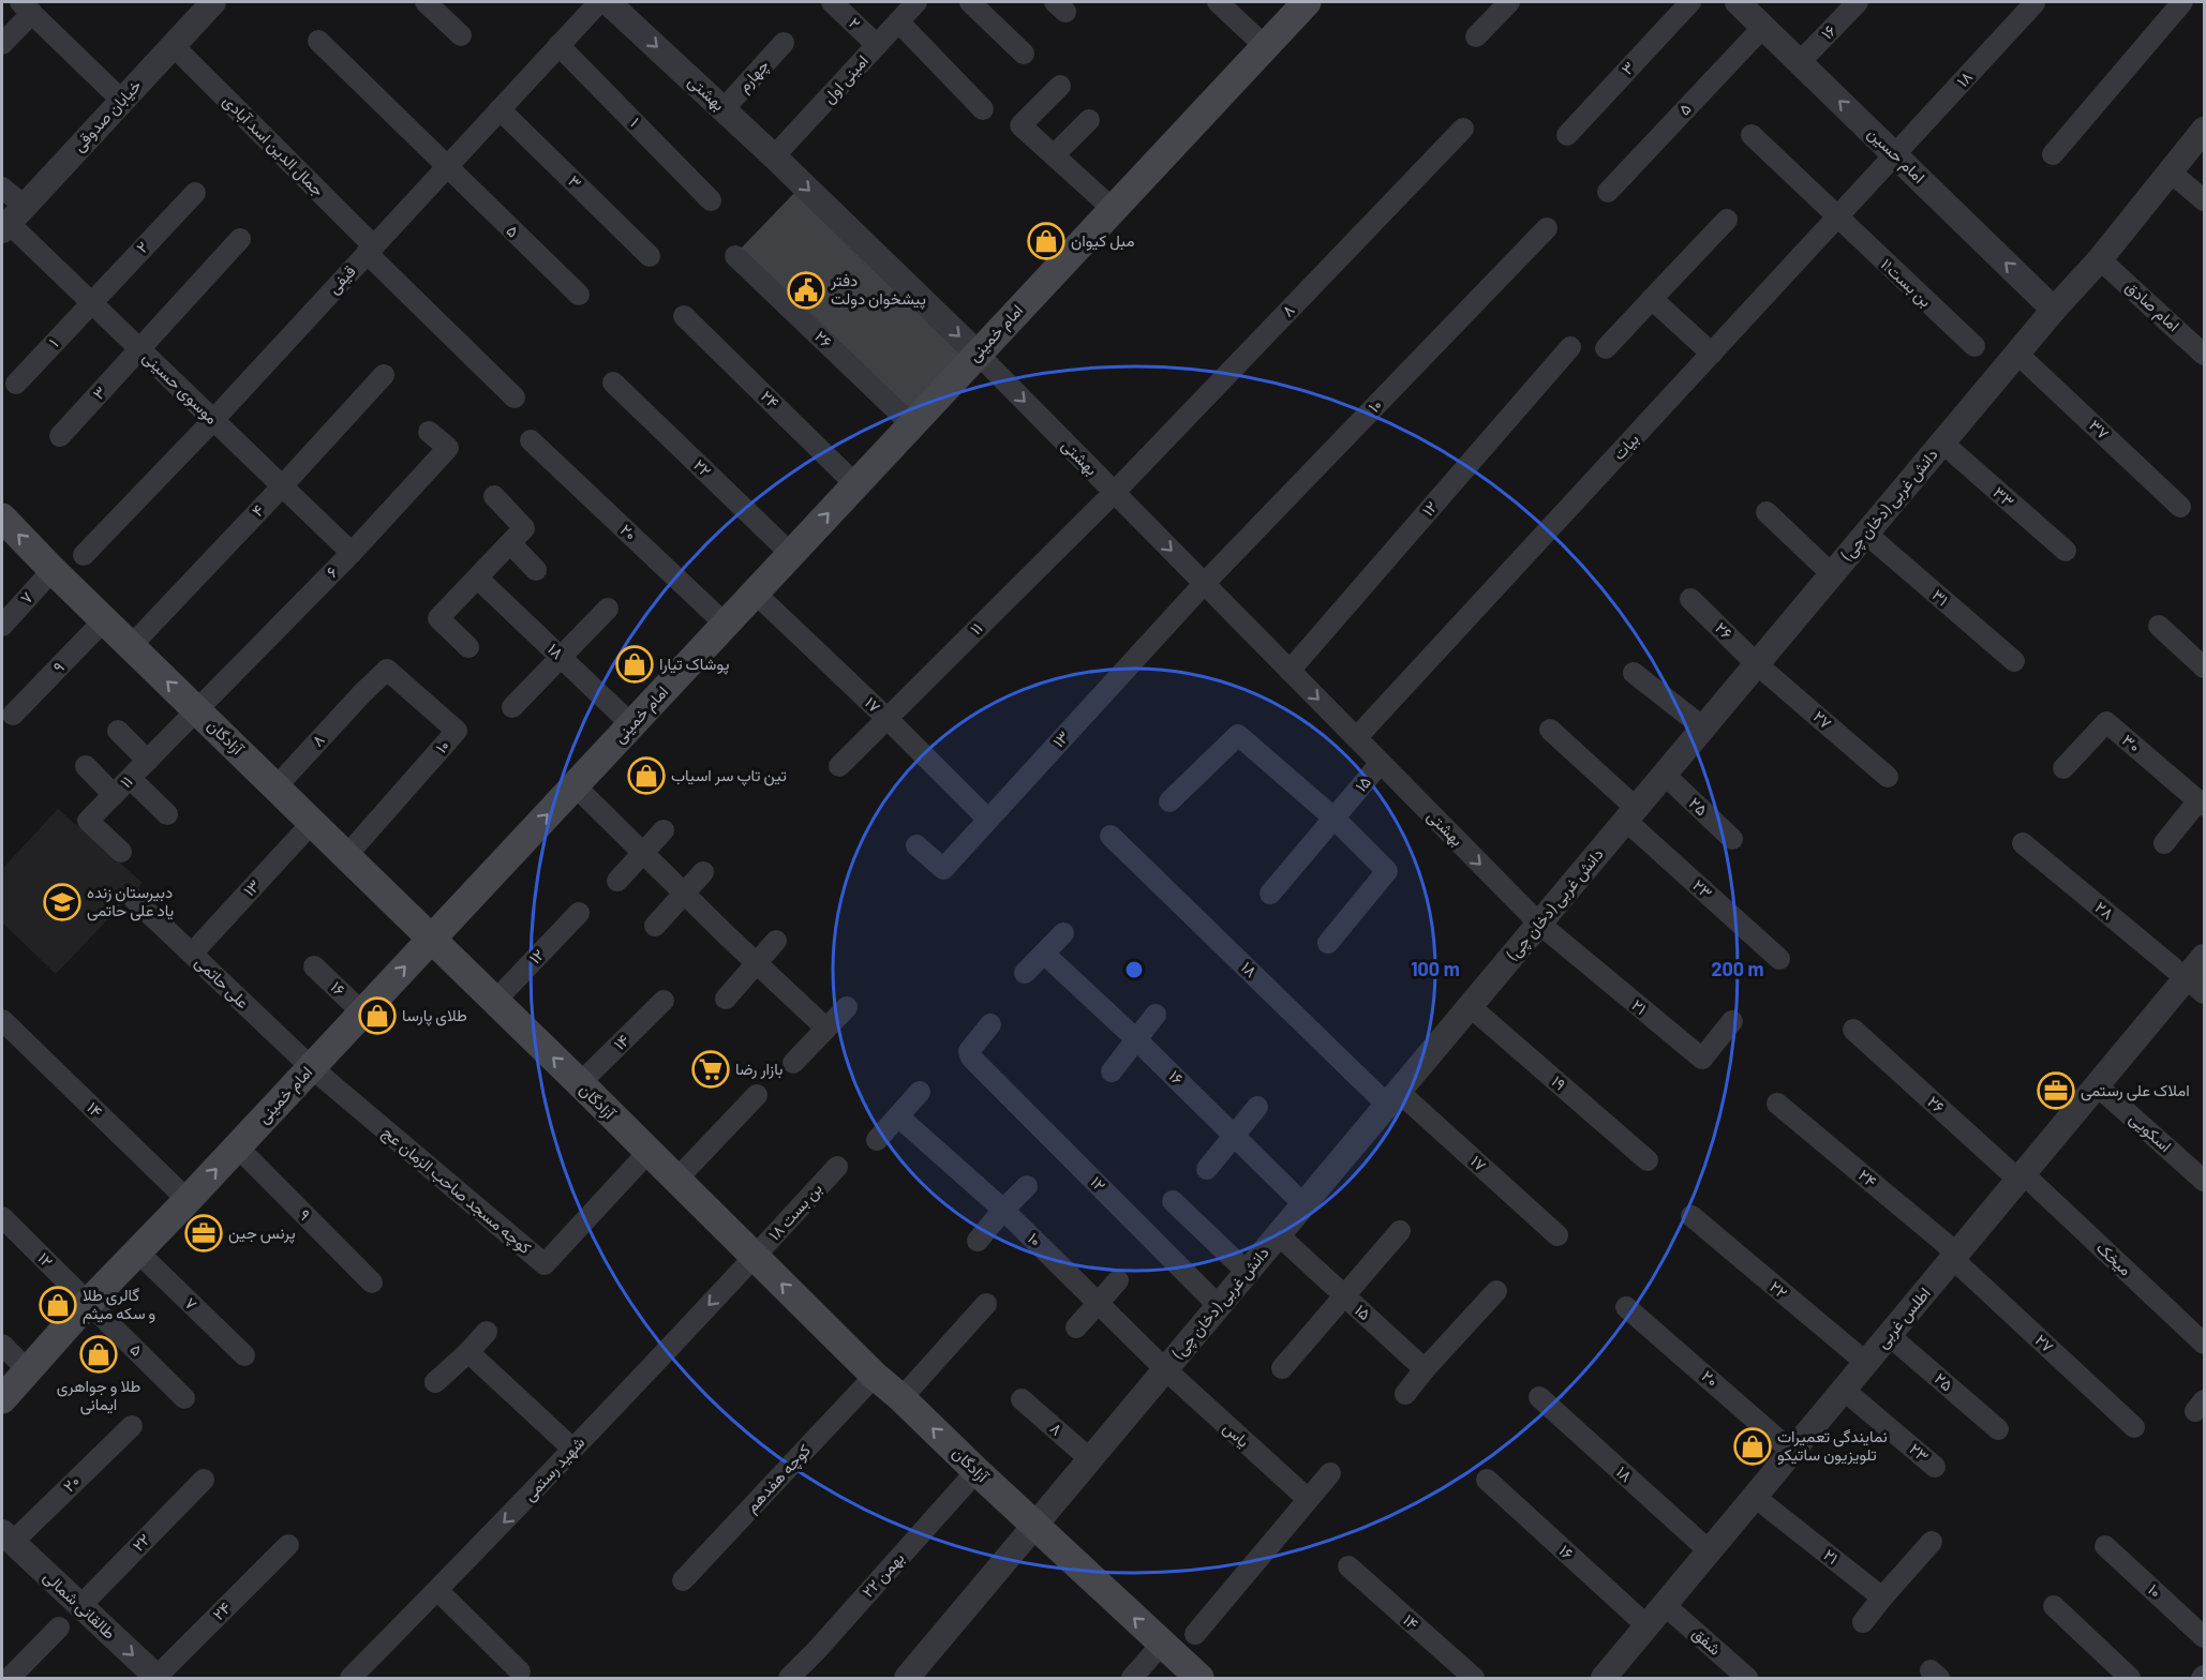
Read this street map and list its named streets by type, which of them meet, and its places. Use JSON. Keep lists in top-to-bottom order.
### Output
{
  "streets": {
    "main road": ["امام خمینی", "آزادگان"],
    "street": [
      "۲",
      "۱۶",
      "۳",
      "چهارم",
      "امینی اول",
      "۱۸",
      "بهشتی",
      "۵",
      "خیابان صدوقی",
      "۱",
      "جمال الدین اسد آبادی",
      "امام حسین",
      "قیفی",
      "بن بست۱۱",
      "امام صادق",
      "۸",
      "۲۶",
      "موسوی حسینی",
      "۲۴",
      "۱۰",
      "۳۷",
      "بیات",
      "۲۲",
      "۳۳",
      "دانش غربی (دخان چی)",
      "۱۲",
      "۴",
      "۲۰",
      "۶",
      "۷",
      "۳۱",
      "۱۱",
      "۹",
      "۱۷",
      "۲۷",
      "۱۳",
      "۳۰",
      "۱۵",
      "۲۵",
      "۲۳",
      "۲۸",
      "علی حاتمی",
      "۲۱",
      "۱۴",
      "۱۹",
      "اسکویی",
      "کوچه مسجد صاحب الزمان عج",
      "بن بست ۱۸",
      "میخک",
      "اطلس غربی",
      "یاس",
      "شهید رستمی",
      "کوچه هفدهم",
      "۲۲ بهمن",
      "طالقانی شمالی",
      "شفق"
    ]
  },
  "crossings": [
    ["۲", "امینی اول"],
    ["۲", "۱"],
    ["۲", "موسوی حسینی"],
    ["۱۶", "امام حسین"],
    ["۱۶", "امام خمینی"],
    ["۱۶", "دانش غربی (دخان چی)"],
    ["۱۶", "اطلس غربی"],
    ["۳", "قیفی"],
    ["۳", "موسوی حسینی"],
    ["چهارم", "بهشتی"],
    ["امینی اول", "بهشتی"],
    ["۱۸", "امام حسین"],
    ["۱۸", "امام خمینی"],
    ["۱۸", "بیات"],
    ["۱۸", "دانش غربی (دخان چی)"],
    ["۱۸", "۱۷"],
    ["۱۸", "اطلس غربی"],
    ["بهشتی", "۸"],
    ["بهشتی", "امام خمینی"],
    ["بهشتی", "۱۰"],
    ["بهشتی", "بیات"],
    ["بهشتی", "دانش غربی (دخان چی)"],
    ["بهشتی", "۱۲"],
    ["بهشتی", "۱۱"],
    ["بهشتی", "۱۳"],
    ["بهشتی", "۱۵"],
    ["بهشتی", "۲۱"],
    ["۵", "امام حسین"],
    ["۵", "قیفی"],
    ["۵", "امام خمینی"],
    ["۵", "۱۲"],
    ["خیابان صدوقی", "جمال الدین اسد آبادی"],
    ["خیابان صدوقی", "موسوی حسینی"],
    ["۱", "قیفی"],
    ["۱", "موسوی حسینی"],
    ["جمال الدین اسد آبادی", "قیفی"],
    ["امام حسین", "بیات"],
    ["امام حسین", "دانش غربی (دخان چی)"],
    ["قیفی", "موسوی حسینی"],
    ["بن بست۱۱", "بیات"],
    ["امام صادق", "دانش غربی (دخان چی)"],
    ["۸", "۱۰"],
    ["۸", "دانش غربی (دخان چی)"],
    ["۸", "۱۱"],
    ["۸", "آزادگان"],
    ["امام خمینی", "۲۶"],
    ["امام خمینی", "۲۴"],
    ["امام خمینی", "۲۲"],
    ["امام خمینی", "۱۲"],
    ["امام خمینی", "۲۰"],
    ["امام خمینی", "۷"],
    ["امام خمینی", "۹"],
    ["امام خمینی", "۱۷"],
    ["امام خمینی", "آزادگان"],
    ["امام خمینی", "علی حاتمی"],
    ["امام خمینی", "۱۴"],
    ["امام خمینی", "کوچه مسجد صاحب الزمان عج"],
    ["۲۶", "دانش غربی (دخان چی)"],
    ["۲۶", "۲۷"],
    ["۲۶", "میخک"],
    ["۲۶", "اطلس غربی"],
    ["موسوی حسینی", "۴"],
    ["موسوی حسینی", "۶"],
    ["۲۴", "۲۷"],
    ["۲۴", "اطلس غربی"],
    ["۲۴", "طالقانی شمالی"],
    ["۱۰", "دانش غربی (دخان چی)"],
    ["۱۰", "آزادگان"],
    ["۱۰", "۱۳"],
    ["۱۰", "یاس"],
    ["۳۷", "دانش غربی (دخان چی)"],
    ["۲۲", "اطلس غربی"],
    ["۲۲", "طالقانی شمالی"],
    ["۳۳", "دانش غربی (دخان چی)"],
    ["دانش غربی (دخان چی)", "۱۲"],
    ["دانش غربی (دخان چی)", "۳۱"],
    ["دانش غربی (دخان چی)", "۱۷"],
    ["دانش غربی (دخان چی)", "۲۷"],
    ["دانش غربی (دخان چی)", "آزادگان"],
    ["دانش غربی (دخان چی)", "۱۵"],
    ["دانش غربی (دخان چی)", "۲۵"],
    ["دانش غربی (دخان چی)", "۲۳"],
    ["دانش غربی (دخان چی)", "۲۱"],
    ["دانش غربی (دخان چی)", "۱۹"],
    ["دانش غربی (دخان چی)", "یاس"],
    ["۱۲", "آزادگان"],
    ["۴", "آزادگان"],
    ["۲۰", "اطلس غربی"],
    ["۲۰", "طالقانی شمالی"],
    ["۶", "۱۱"],
    ["۶", "آزادگان"],
    ["۷", "آزادگان"],
    ["۱۱", "۱۷"],
    ["۱۱", "آزادگان"],
    ["۹", "آزادگان"],
    ["۱۷", "۱۳"],
    ["۲۷", "اطلس غربی"],
    ["آزادگان", "۱۳"],
    ["آزادگان", "۱۴"],
    ["آزادگان", "کوچه مسجد صاحب الزمان عج"],
    ["آزادگان", "بن بست ۱۸"],
    ["آزادگان", "شهید رستمی"],
    ["آزادگان", "کوچه هفدهم"],
    ["آزادگان", "۲۲ بهمن"],
    ["۱۳", "علی حاتمی"],
    ["۲۵", "اطلس غربی"],
    ["۲۳", "اطلس غربی"],
    ["۲۸", "اطلس غربی"],
    ["علی حاتمی", "کوچه مسجد صاحب الزمان عج"],
    ["۲۱", "اطلس غربی"],
    ["اسکویی", "اطلس غربی"],
    ["بن بست ۱۸", "شهید رستمی"],
    ["میخک", "اطلس غربی"],
    ["اطلس غربی", "شفق"]
  ],
  "one_way": [
    "بهشتی",
    "امام حسین",
    "آزادگان",
    "شهید رستمی",
    "طالقانی شمالی"
  ],
  "places": {
    "shop": [
      "مبل کیوان",
      "پوشاک تیارا",
      "تین تاپ سر اسیاب",
      "طلای پارسا",
      "گالری طلا و سکه میثم",
      "طلا و جواهری ایمانی",
      "نمایندگی تعمیرات تلویزیون ساتیکو"
    ],
    "public building": ["دفتر پیشخوان دولت"],
    "school or university": ["دبیرستان زنده یاد علی حاتمی"],
    "supermarket": ["بازار رضا"],
    "office": ["املاک علی رستمی", "پرنس جین"]
  },
  "rings": ["100 m", "200 m"]
}
